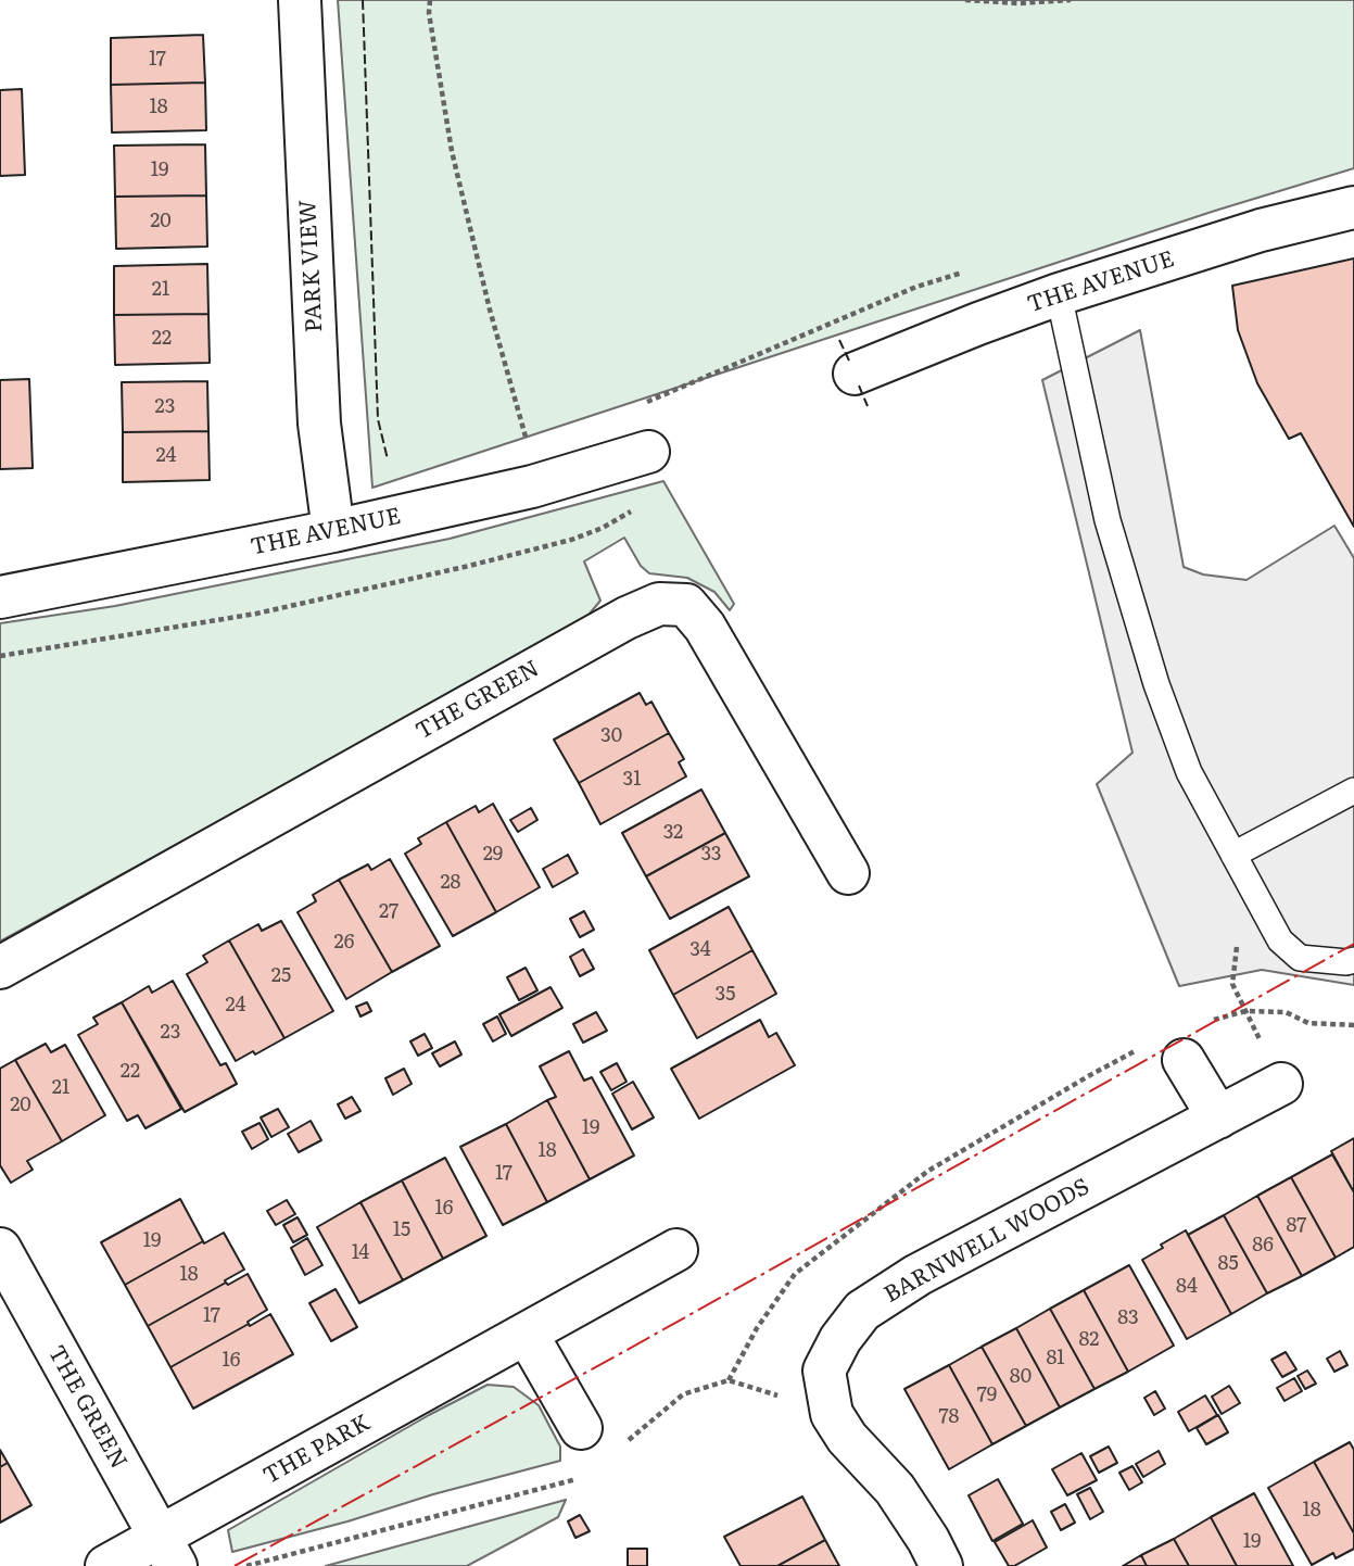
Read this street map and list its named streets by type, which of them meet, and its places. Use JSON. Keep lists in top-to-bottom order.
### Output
{
  "streets": {
    "street": [
      "PARK VIEW",
      "THE AVENUE",
      "THE GREEN",
      "BARNWELL WOODS",
      "THE PARK"
    ]
  },
  "crossings": [
    ["PARK VIEW", "THE AVENUE"],
    ["THE GREEN", "THE PARK"]
  ],
  "house_numbers": [
    "17",
    "18",
    "19",
    "20",
    "21",
    "22",
    "23",
    "24",
    "30",
    "31",
    "32",
    "29",
    "33",
    "28",
    "27",
    "26",
    "34",
    "25",
    "35",
    "24",
    "23",
    "22",
    "21",
    "20",
    "19",
    "18",
    "17",
    "16",
    "87",
    "15",
    "19",
    "86",
    "14",
    "85",
    "18",
    "84",
    "17",
    "83",
    "82",
    "81",
    "16",
    "80",
    "79",
    "78",
    "18",
    "19"
  ]
}
